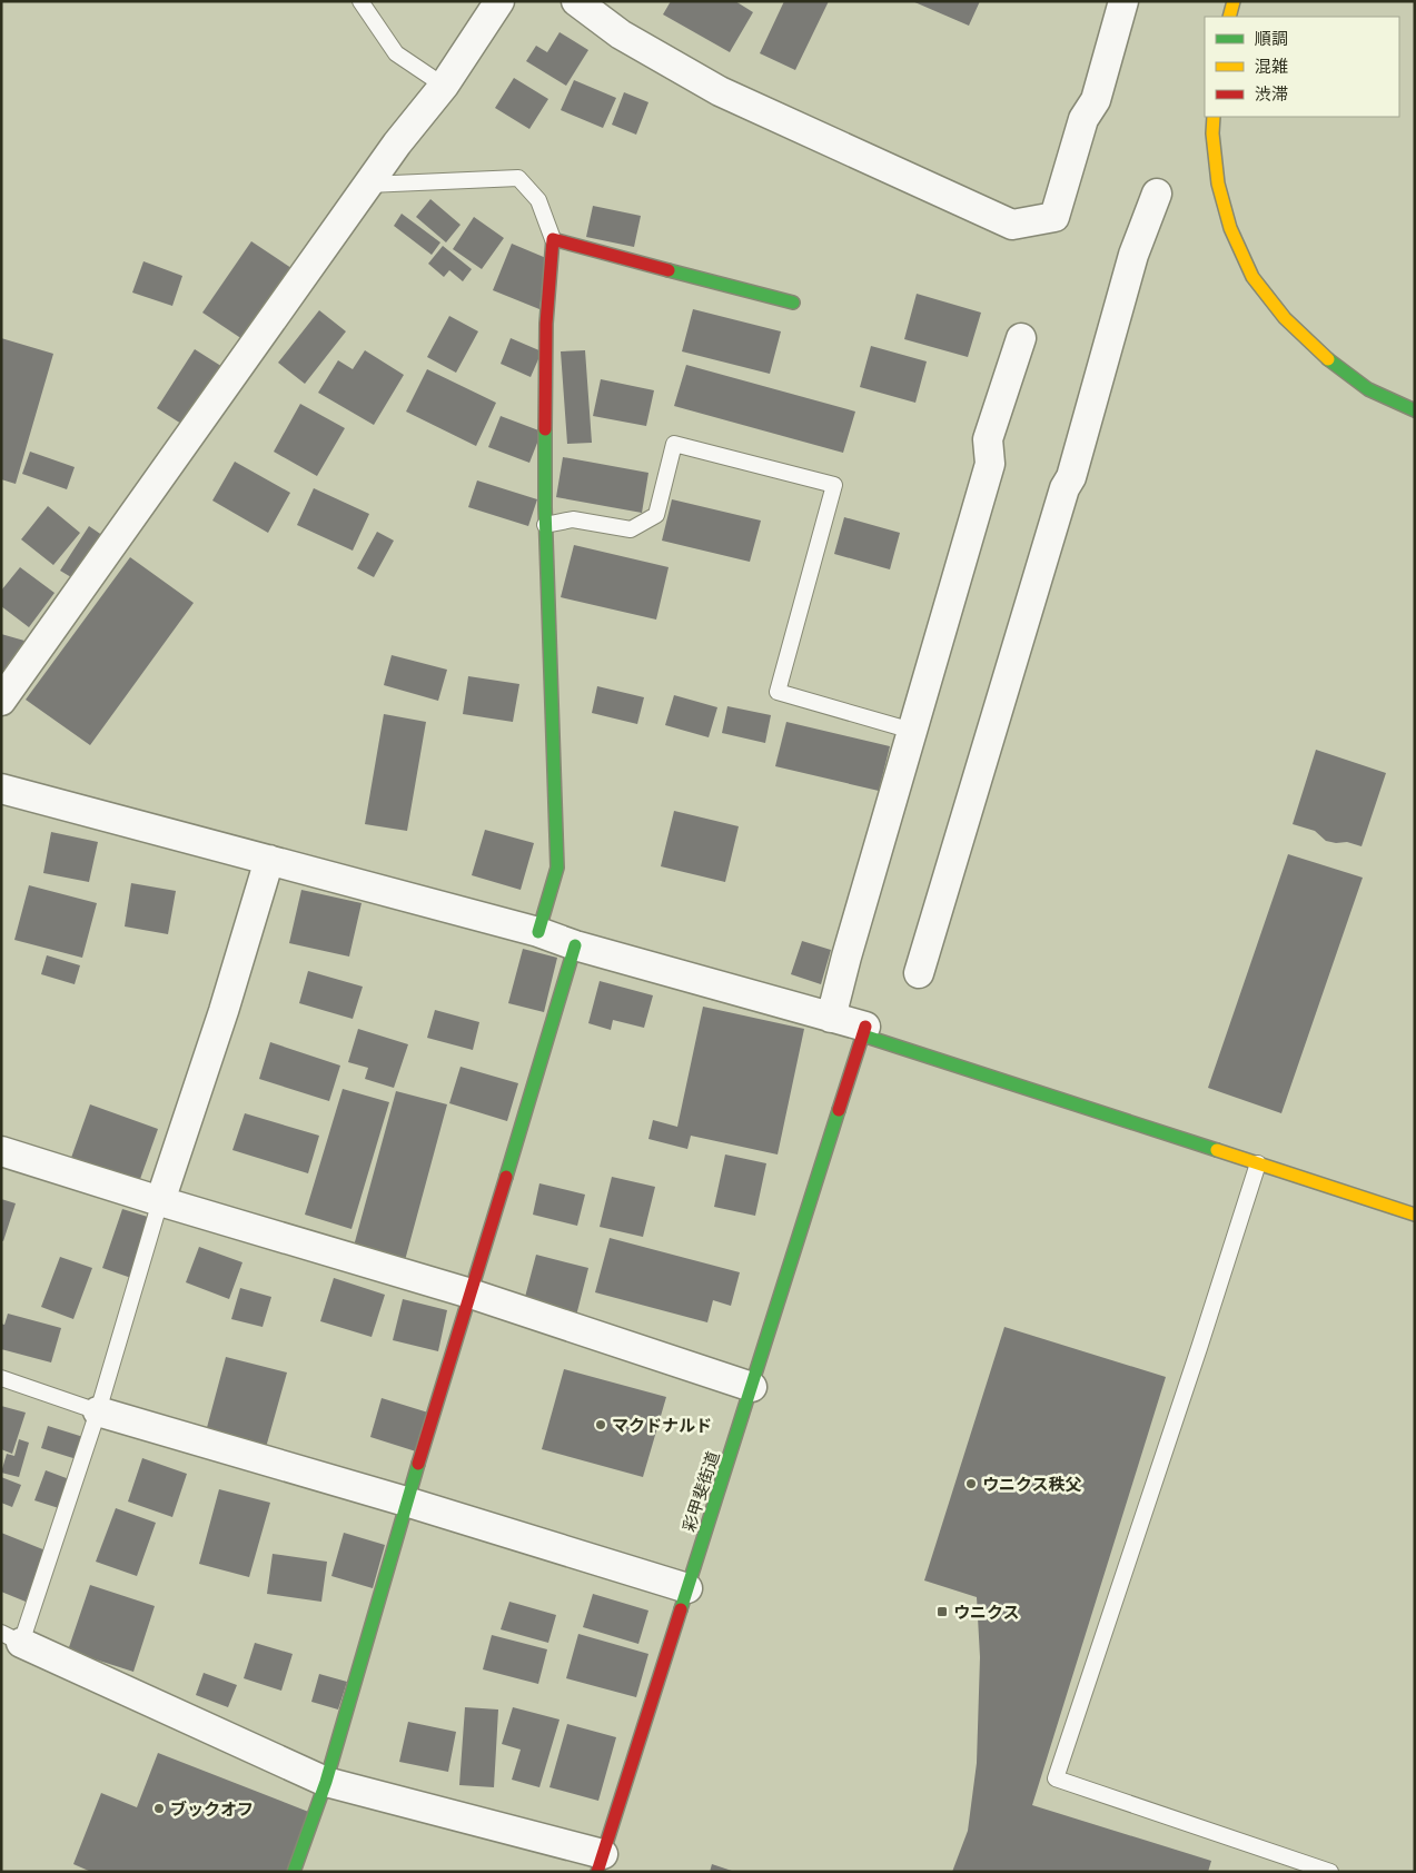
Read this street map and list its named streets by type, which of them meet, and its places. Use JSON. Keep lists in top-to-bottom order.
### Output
{
  "streets": {
    "main road": ["彩甲斐街道"]
  },
  "places": {
    "other": ["マクドナルド", "ウニクス秩父", "ブックオフ"],
    "transit": ["ウニクス"]
  },
  "legend": ["順調", "混雑", "渋滞"]
}
